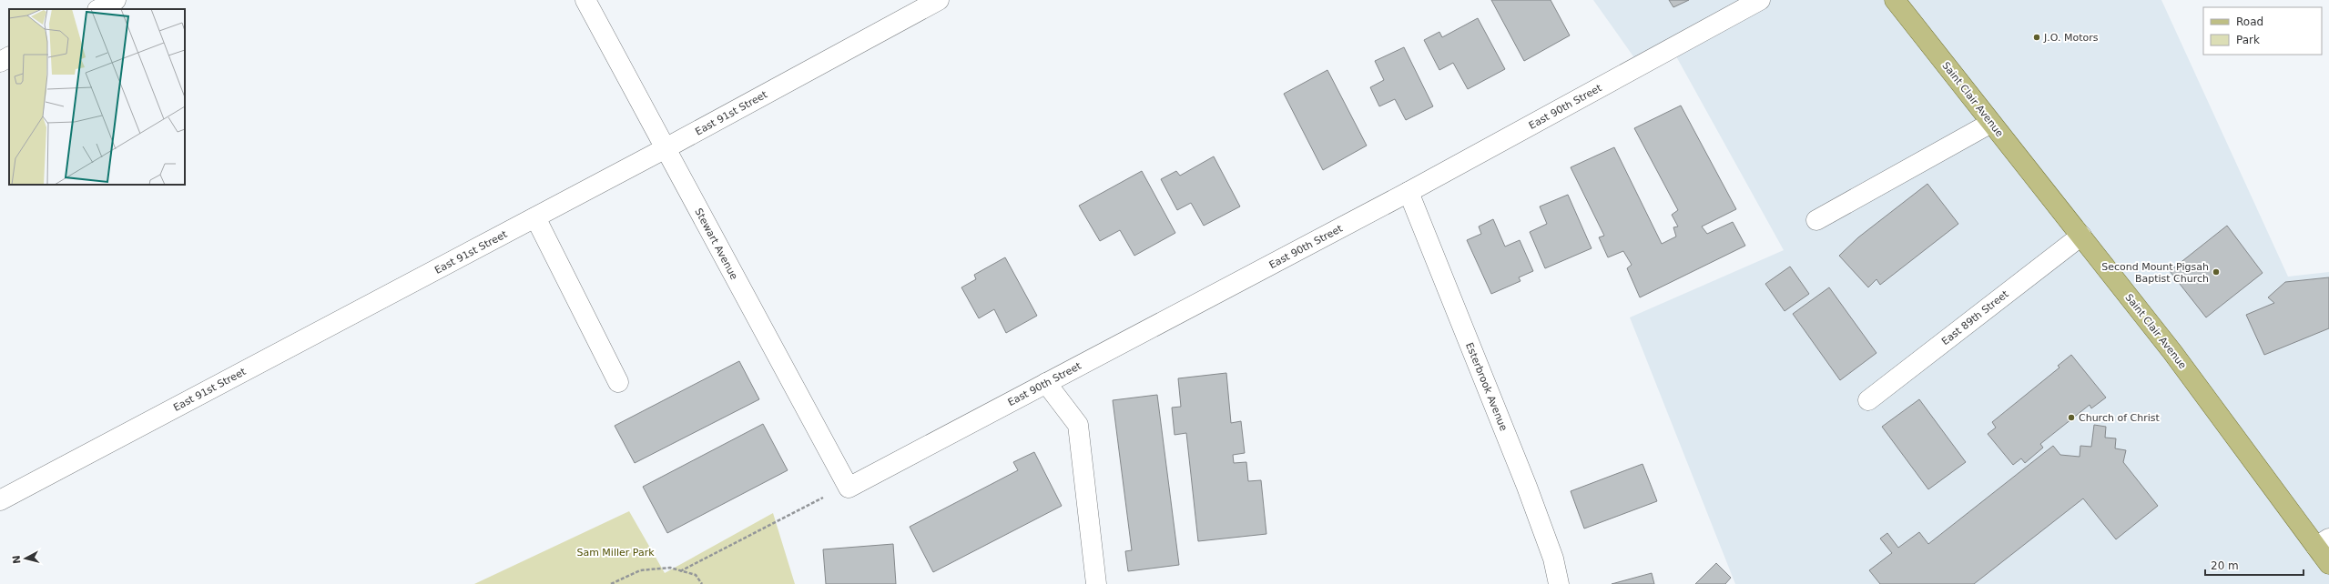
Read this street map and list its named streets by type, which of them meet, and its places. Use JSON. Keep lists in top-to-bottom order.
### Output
{
  "streets": {
    "main road": ["Saint Clair Avenue"],
    "street": [
      "East 90th Street",
      "East 91st Street",
      "Stewart Avenue",
      "East 89th Street",
      "Esterbrook Avenue"
    ]
  },
  "crossings": [
    ["Saint Clair Avenue", "East 89th Street"],
    ["East 90th Street", "Stewart Avenue"],
    ["East 90th Street", "Esterbrook Avenue"],
    ["East 91st Street", "Stewart Avenue"]
  ],
  "parks": ["Sam Miller Park"],
  "places": ["J.O. Motors", "Second Mount Pigsah Baptist Church", "Church of Christ"],
  "legend": ["Road", "Park"],
  "scale_bar": "20 m",
  "north": "left"
}
